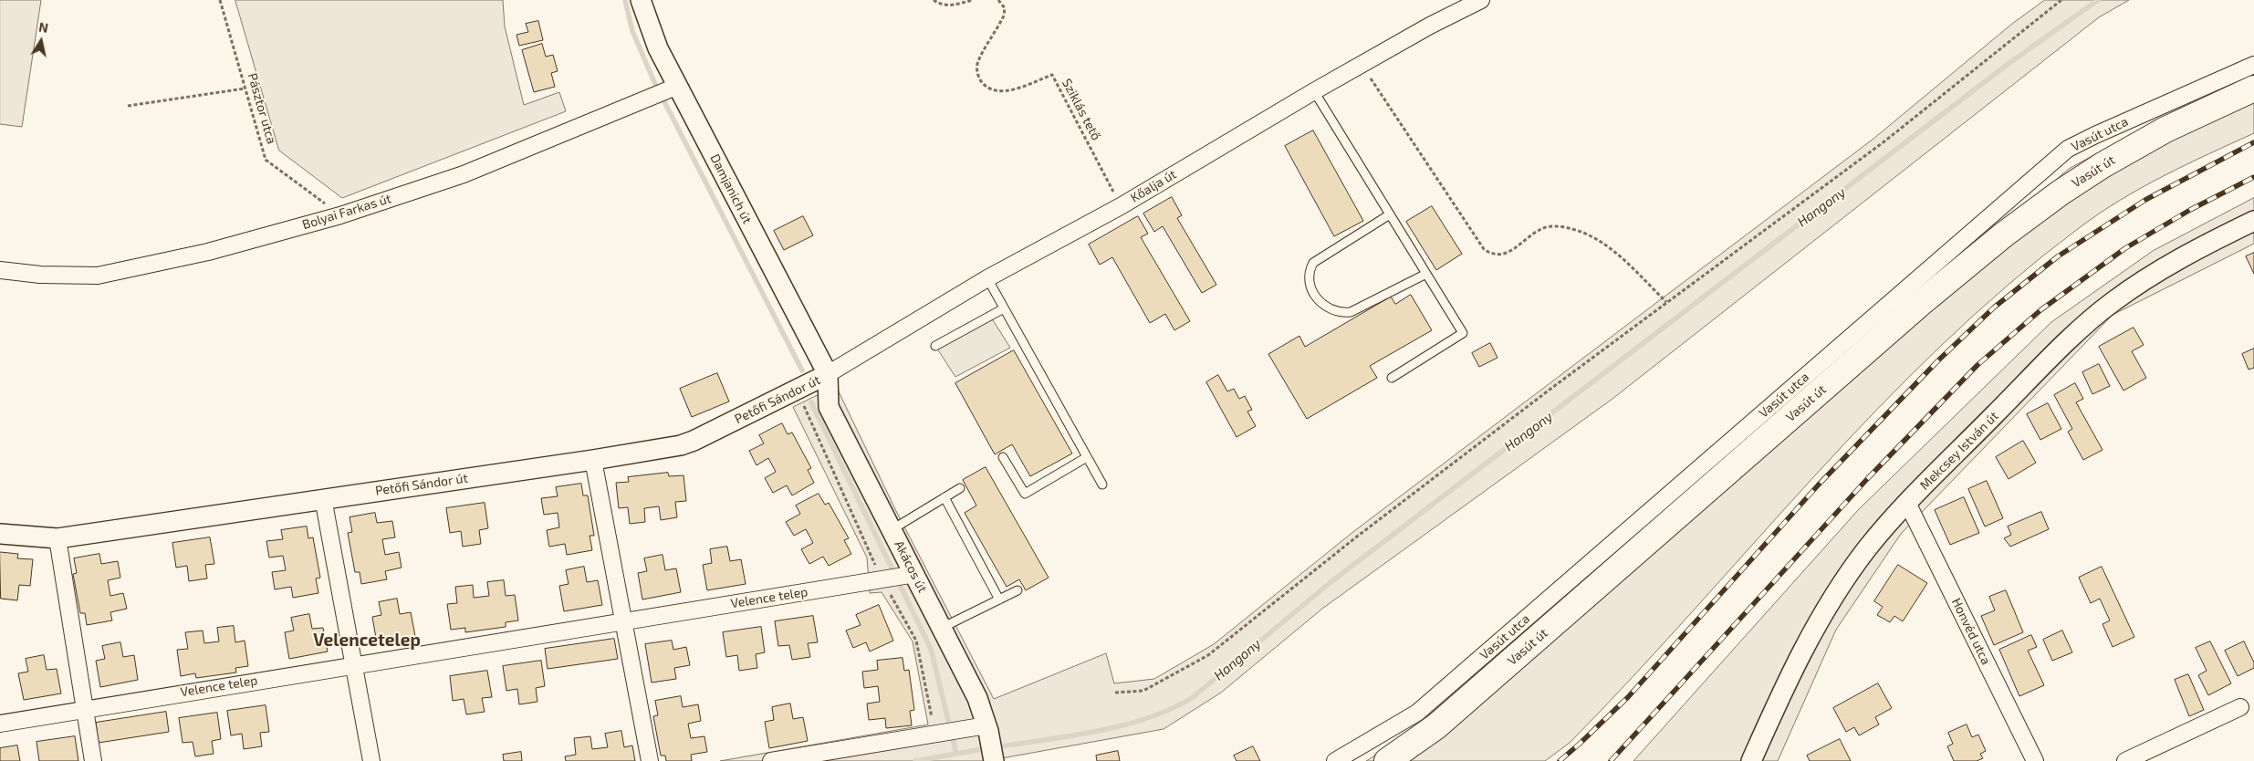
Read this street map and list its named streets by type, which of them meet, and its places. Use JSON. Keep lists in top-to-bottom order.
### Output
{
  "streets": {
    "main road": ["Vasút út"],
    "street": [
      "Vasút utca",
      "Kőalja út",
      "Damjanich út",
      "Bolyai Farkas út",
      "Petőfi Sándor út",
      "Mekcsey István út",
      "Akácos út",
      "Velence telep",
      "Honvéd utca"
    ],
    "path": ["Pásztor utca", "Sziklás tető"]
  },
  "crossings": [
    ["Pásztor utca", "Bolyai Farkas út"],
    ["Sziklás tető", "Kőalja út"],
    ["Kőalja út", "Damjanich út"],
    ["Kőalja út", "Petőfi Sándor út"],
    ["Kőalja út", "Akácos út"],
    ["Damjanich út", "Bolyai Farkas út"],
    ["Damjanich út", "Petőfi Sándor út"],
    ["Damjanich út", "Akácos út"],
    ["Petőfi Sándor út", "Akácos út"],
    ["Mekcsey István út", "Honvéd utca"],
    ["Akácos út", "Velence telep"]
  ],
  "districts": ["Velencetelep"],
  "water": ["Hangony"],
  "north": "top"
}
